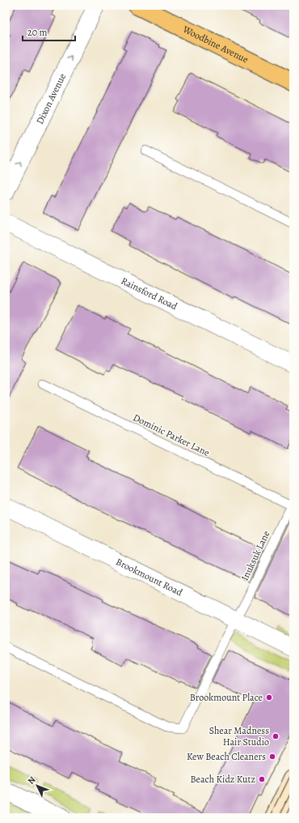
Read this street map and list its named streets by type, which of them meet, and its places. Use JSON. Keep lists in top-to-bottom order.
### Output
{
  "streets": {
    "main road": ["Woodbine Avenue"],
    "street": ["Dixon Avenue", "Rainsford Road", "Brookmount Road"],
    "lane": ["Dominic Parker Lane", "Inuksuk Lane"]
  },
  "crossings": [
    ["Dominic Parker Lane", "Inuksuk Lane"],
    ["Inuksuk Lane", "Brookmount Road"]
  ],
  "one_way": ["Dixon Avenue"],
  "places": [
    "Brookmount Place",
    "Shear Madness Hair Studio",
    "Kew Beach Cleaners",
    "Beach Kidz Kutz"
  ],
  "scale_bar": "20 m",
  "north": "top left"
}
